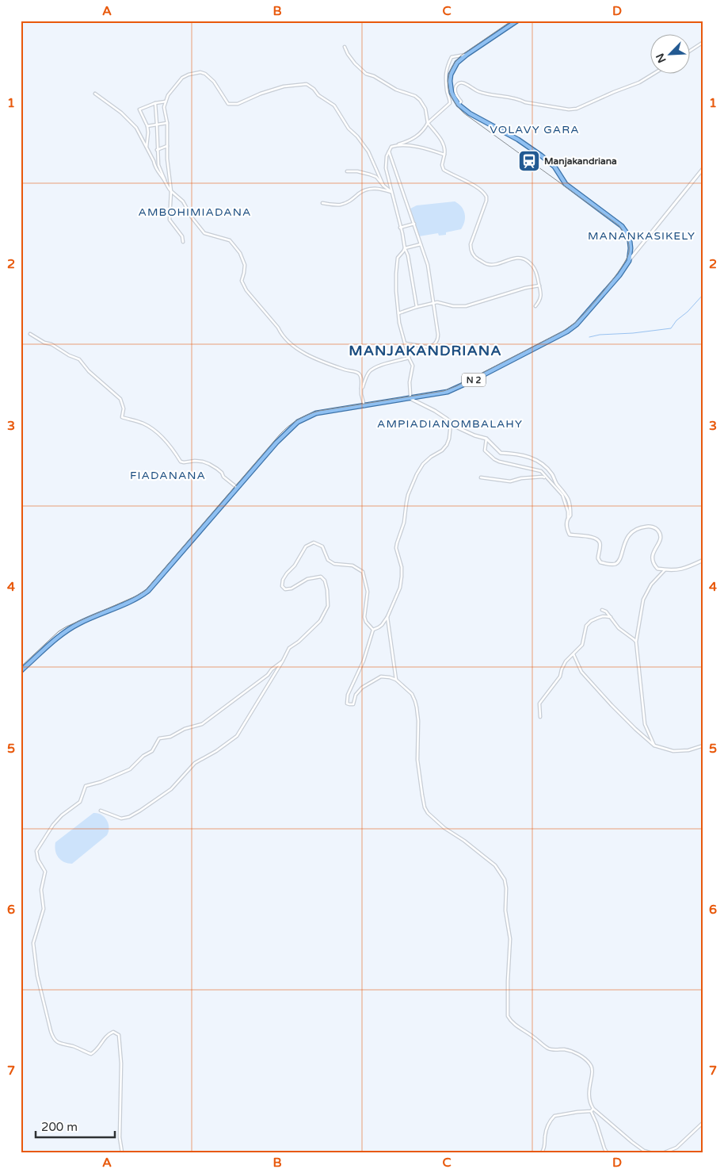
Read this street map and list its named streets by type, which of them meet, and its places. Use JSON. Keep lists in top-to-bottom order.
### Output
{
  "streets": {
    "main road": ["N 2"]
  },
  "districts": [
    "VOLAVY GARA",
    "AMBOHIMIADANA",
    "MANANKASIKELY",
    "MANJAKANDRIANA",
    "AMPIADIANOMBALAHY",
    "FIADANANA"
  ],
  "places": {
    "station": ["Manjakandriana"]
  },
  "scale_bar": "200 m",
  "north": "bottom left",
  "grid": {
    "columns": [
      "A",
      "B",
      "C",
      "D"
    ],
    "rows": [
      "1",
      "2",
      "3",
      "4",
      "5",
      "6",
      "7"
    ]
  }
}
